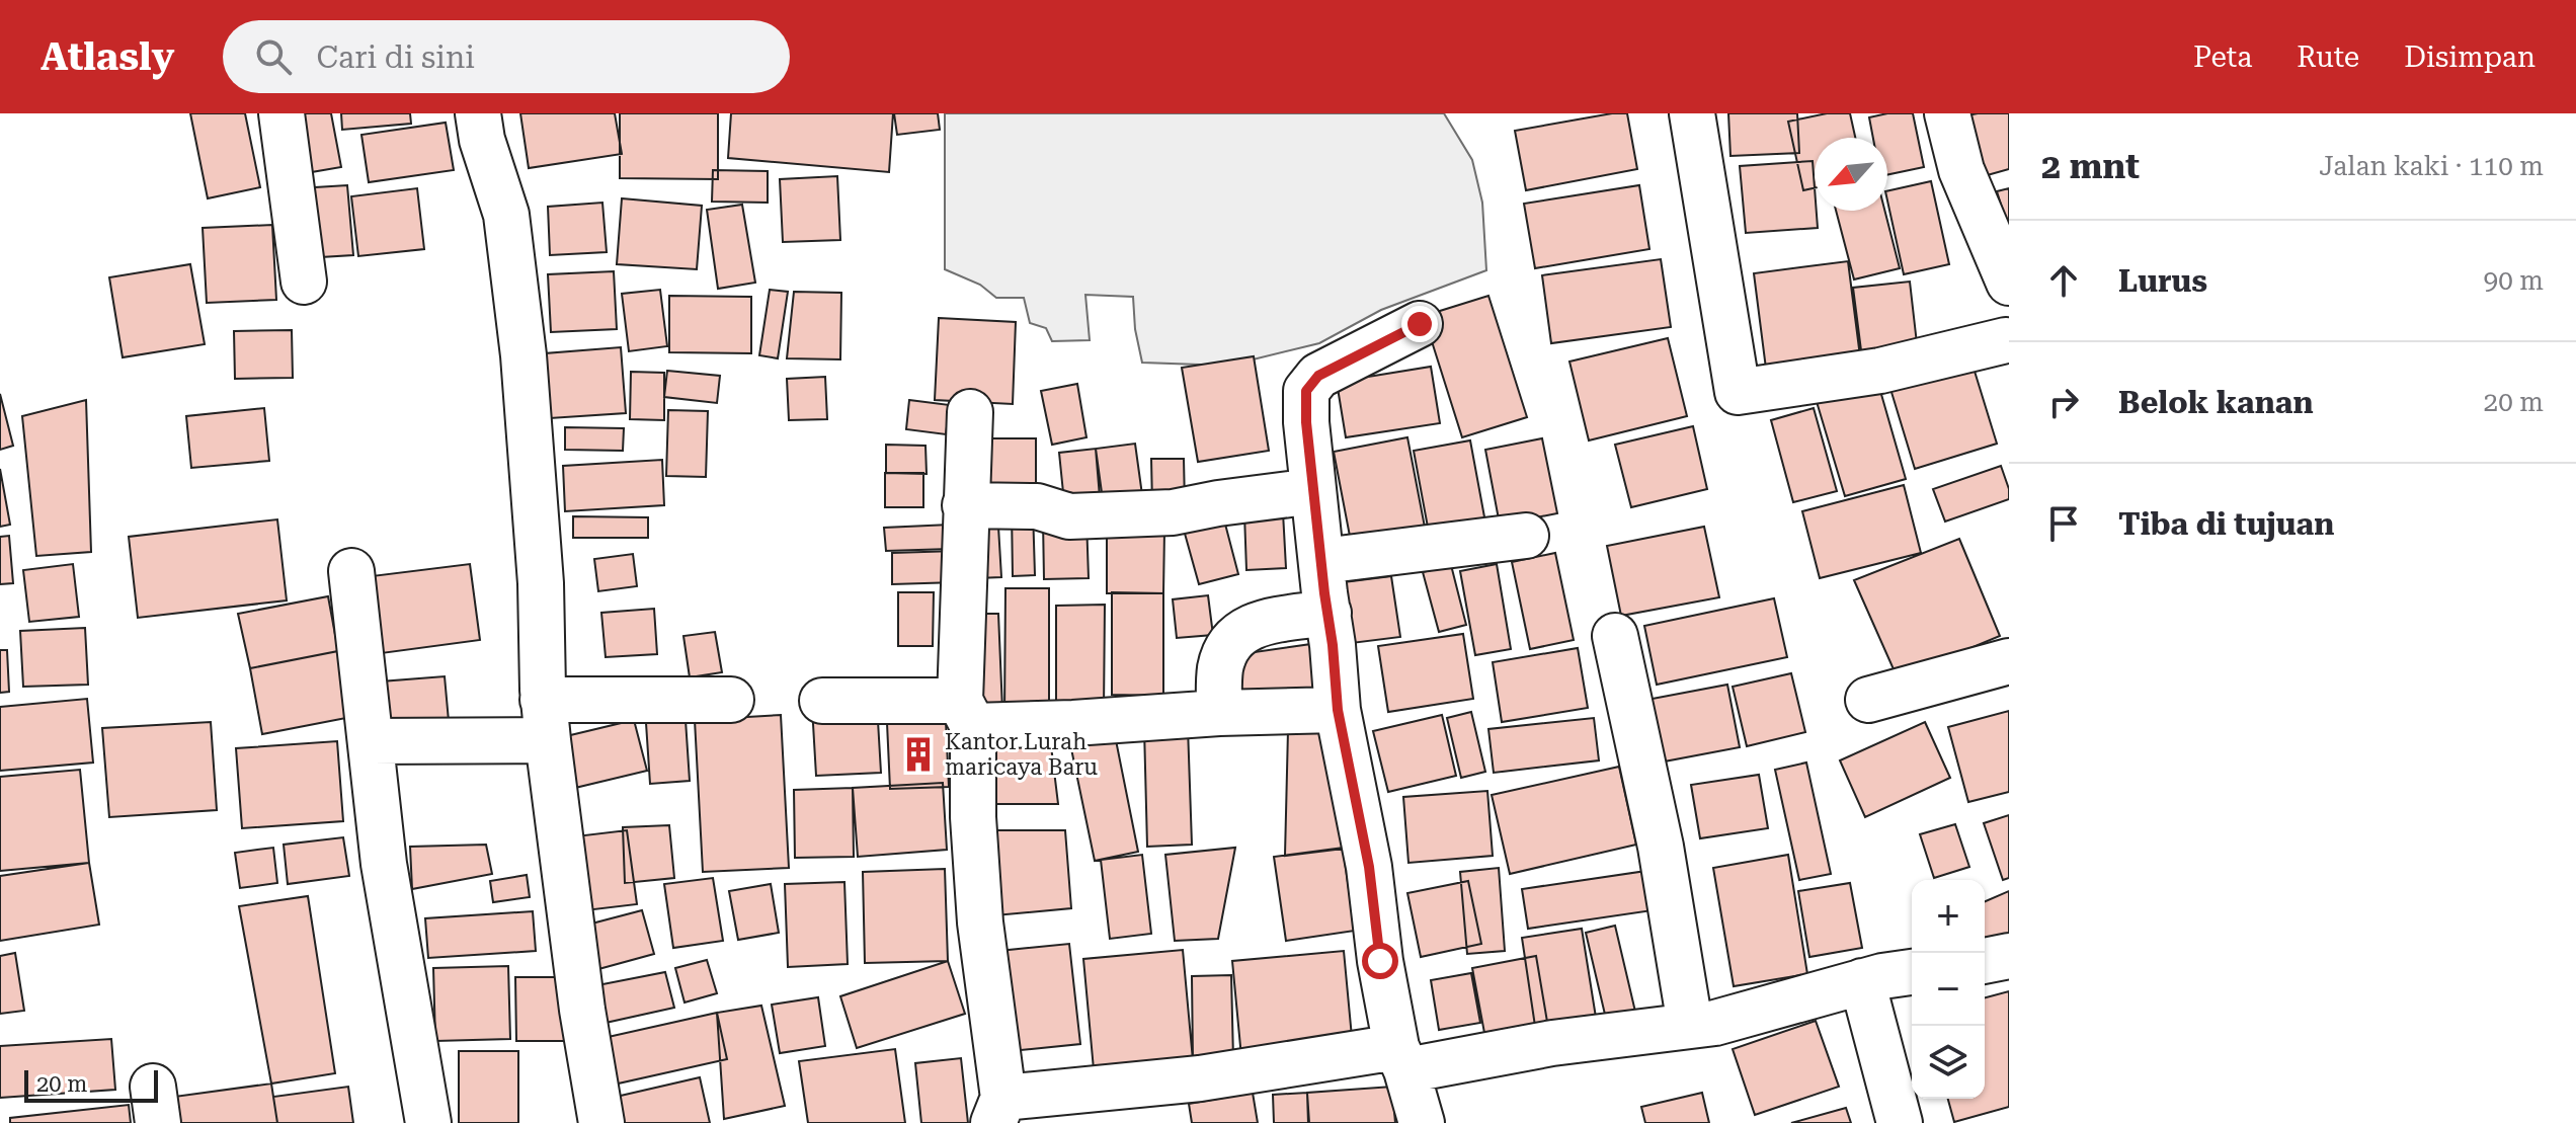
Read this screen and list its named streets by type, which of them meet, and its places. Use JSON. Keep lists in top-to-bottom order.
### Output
{
  "places": {
    "building": ["Kantor Lurah maricaya Baru"]
  },
  "scale_bar": "20 m",
  "north": "bottom left",
  "page": {
    "header": "Atlasly",
    "search": "Cari di sini",
    "nav": ["Peta", "Rute", "Disimpan"],
    "heading": ["2 mnt", "Jalan kaki · 110 m"],
    "list": [
      ["Lurus", "90 m"],
      ["Belok kanan", "20 m"],
      "Tiba di tujuan"
    ],
    "map_buttons": ["+", "−"],
    "scale": "20 m"
  }
}
